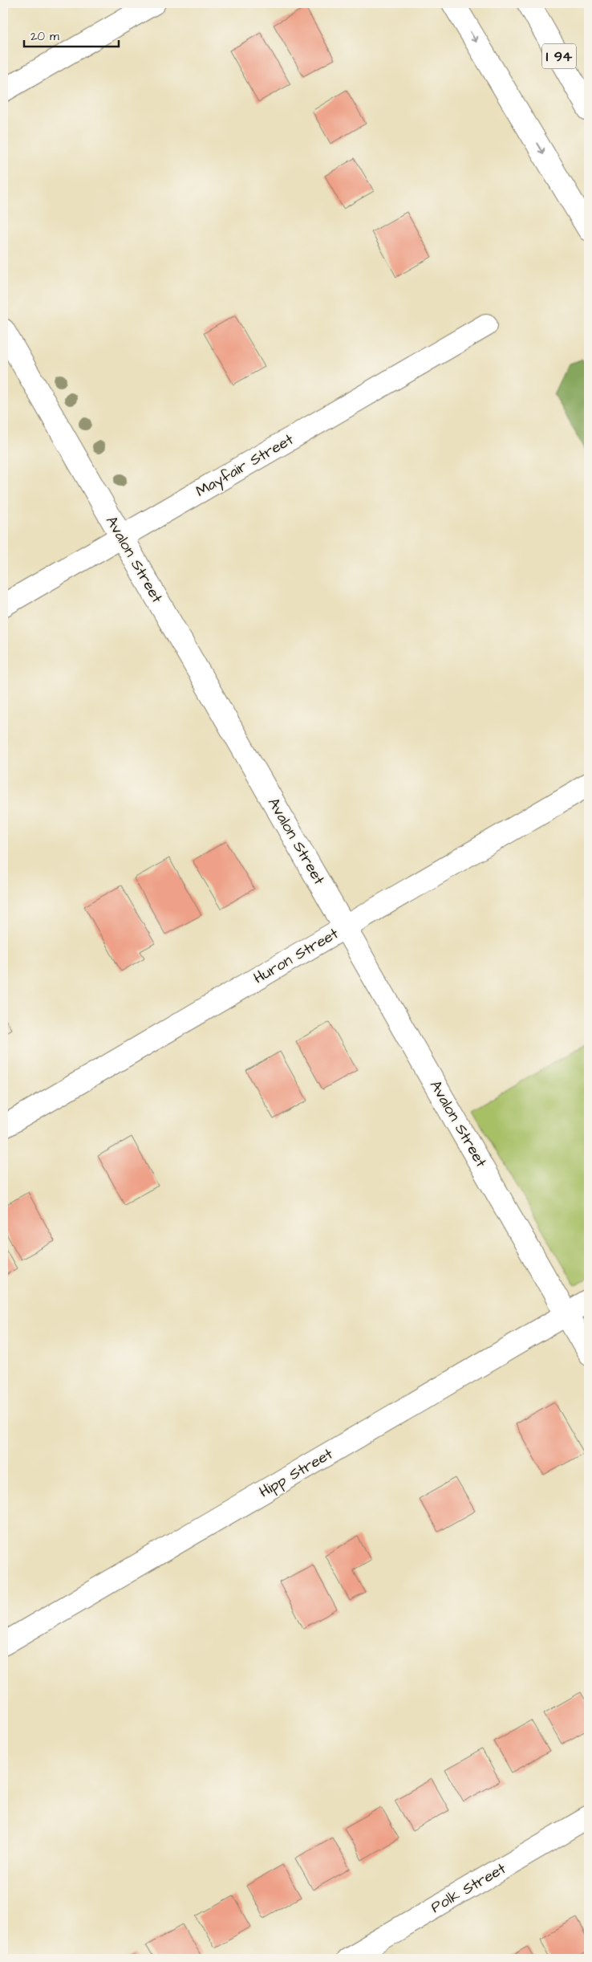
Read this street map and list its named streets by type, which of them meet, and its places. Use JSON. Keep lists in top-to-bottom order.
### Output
{
  "streets": {
    "main road": [
      "I 94",
      "Mayfair Street",
      "Avalon Street",
      "Huron Street",
      "Hipp Street",
      "Polk Street"
    ]
  },
  "crossings": [
    ["Mayfair Street", "Avalon Street"],
    ["Avalon Street", "Huron Street"],
    ["Avalon Street", "Hipp Street"]
  ],
  "scale_bar": "20 m"
}
